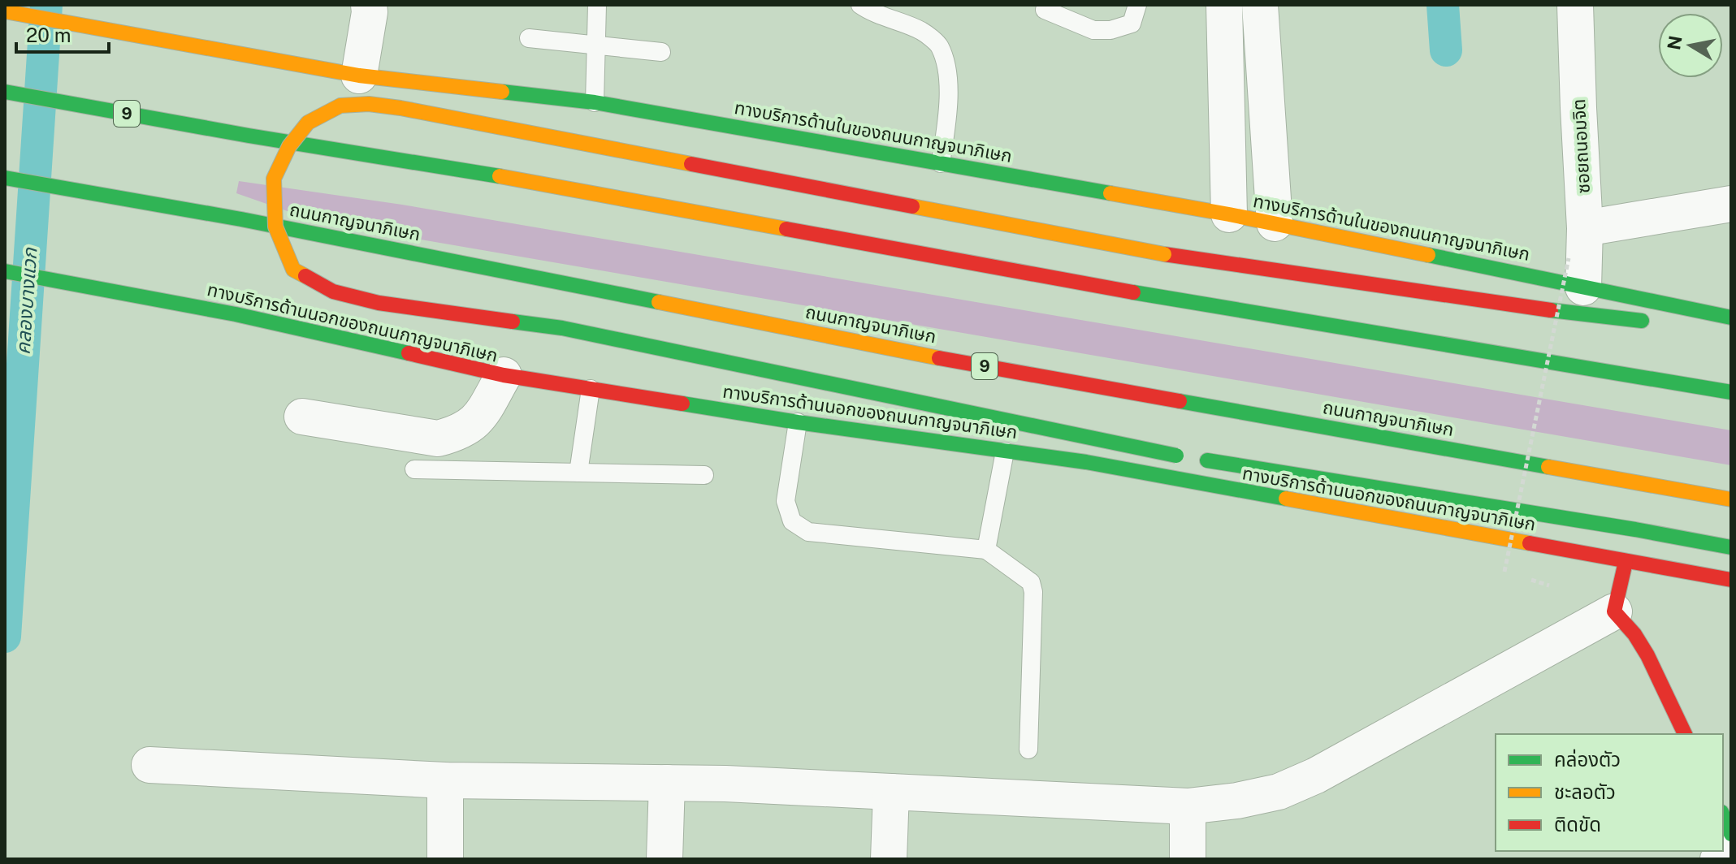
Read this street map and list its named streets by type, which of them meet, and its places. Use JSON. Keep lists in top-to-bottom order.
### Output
{
  "streets": {
    "main road": [
      "9",
      "ทางบริการด้านในของถนนกาญจนาภิเษก",
      "ถนนกาญจนาภิเษก",
      "ทางบริการด้านนอกของถนนกาญจนาภิเษก"
    ],
    "street": ["ซอยถนอมจิต"]
  },
  "crossings": [
    ["ทางบริการด้านในของถนนกาญจนาภิเษก", "ซอยถนอมจิต"]
  ],
  "water": ["คลองบางแวก"],
  "legend": ["คล่องตัว", "ชะลอตัว", "ติดขัด"],
  "scale_bar": "20 m",
  "north": "left"
}
